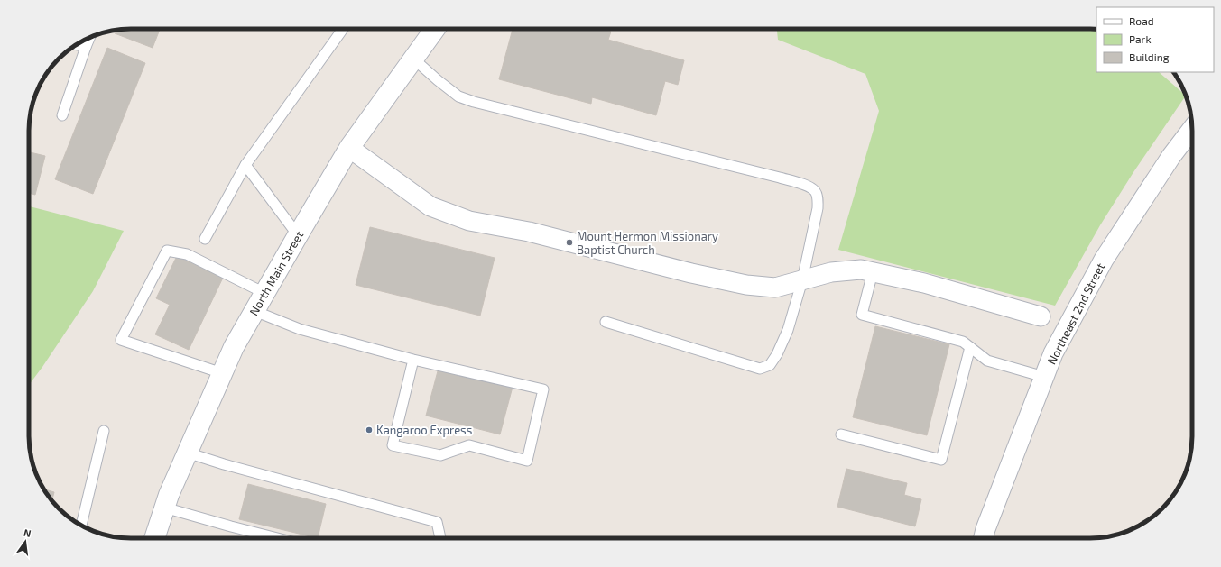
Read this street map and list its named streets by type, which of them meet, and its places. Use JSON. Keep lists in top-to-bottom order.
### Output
{
  "streets": {
    "main road": ["North Main Street"],
    "street": ["Northeast 2nd Street"]
  },
  "places": ["Mount Hermon Missionary Baptist Church", "Kangaroo Express"],
  "legend": ["Road", "Park", "Building"],
  "north": "top"
}
